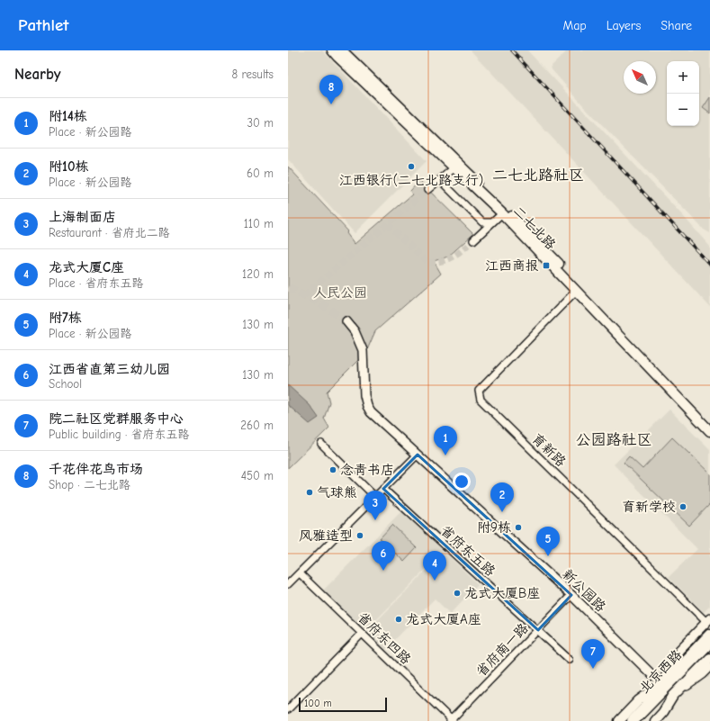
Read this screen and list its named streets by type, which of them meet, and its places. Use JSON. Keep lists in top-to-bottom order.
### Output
{
  "streets": {
    "main road": ["二七北路", "北京西路"],
    "street": [
      "育新路",
      "省府东五路",
      "新公园路",
      "省府东四路",
      "省府南一路"
    ]
  },
  "crossings": [
    ["二七北路", "育新路"],
    ["省府东五路", "省府南一路"],
    ["新公园路", "省府南一路"],
    ["新公园路", "北京西路"],
    ["省府东四路", "省府南一路"]
  ],
  "districts": ["二七北路社区", "公园路社区"],
  "parks": ["人民公园"],
  "places": {
    "other": [
      "江西银行(二七北路支行)",
      "念青书店",
      "气球熊",
      "育新学校",
      "附9栋",
      "风雅造型",
      "龙式大厦B座",
      "龙式大厦A座"
    ],
    "transit": ["江西商报"]
  },
  "scale_bar": "100 m",
  "north": "top left",
  "page": {
    "header": "Pathlet",
    "nav": ["Map", "Layers", "Share"],
    "heading": ["Nearby", "8 results"],
    "map_buttons": ["+", "−"],
    "pins": [
      "8",
      "1",
      "2",
      "3",
      "5",
      "6",
      "4",
      "7"
    ],
    "list": [
      {
        "mark": "1",
        "name": "附14栋",
        "note": "Place · 新公园路",
        "value": "30 m"
      },
      {
        "mark": "2",
        "name": "附10栋",
        "note": "Place · 新公园路",
        "value": "60 m"
      },
      {
        "mark": "3",
        "name": "上海制面店",
        "note": "Restaurant · 省府北二路",
        "value": "110 m"
      },
      {
        "mark": "4",
        "name": "龙式大厦C座",
        "note": "Place · 省府东五路",
        "value": "120 m"
      },
      {
        "mark": "5",
        "name": "附7栋",
        "note": "Place · 新公园路",
        "value": "130 m"
      },
      {
        "mark": "6",
        "name": "江西省直第三幼儿园",
        "note": "School",
        "value": "130 m"
      },
      {
        "mark": "7",
        "name": "院二社区党群服务中心",
        "note": "Public building · 省府东五路",
        "value": "260 m"
      },
      {
        "mark": "8",
        "name": "千花伴花鸟市场",
        "note": "Shop · 二七北路",
        "value": "450 m"
      }
    ],
    "scale": "100 m"
  }
}
